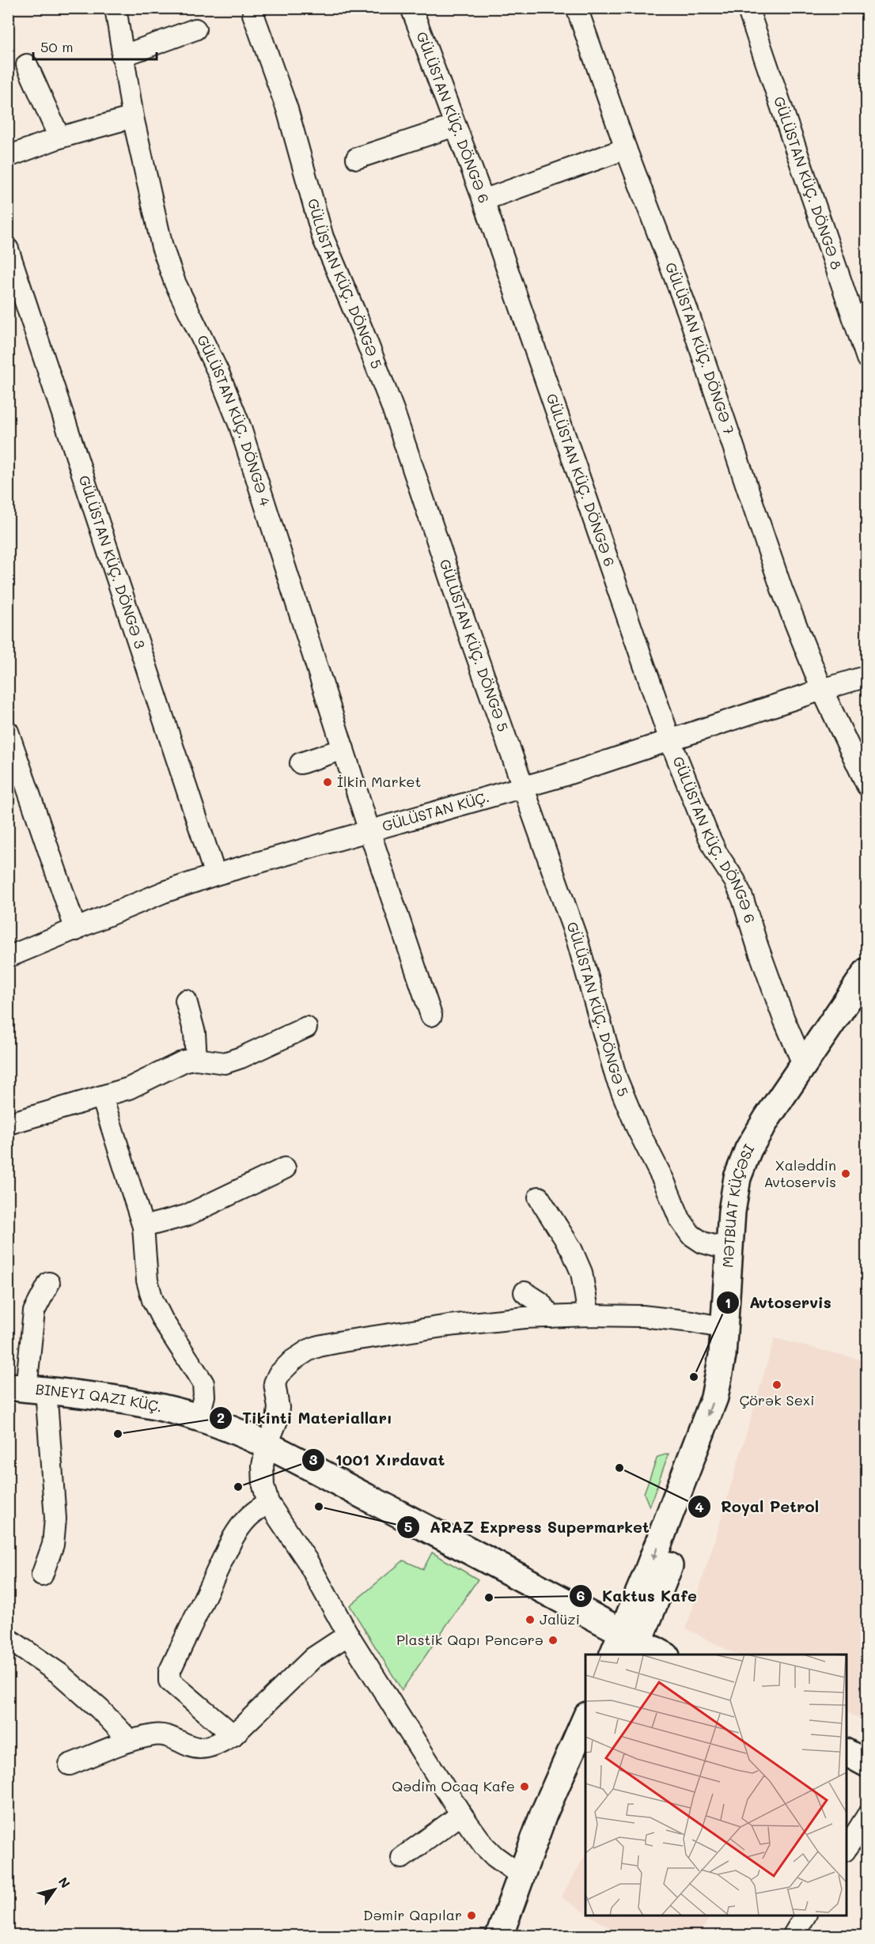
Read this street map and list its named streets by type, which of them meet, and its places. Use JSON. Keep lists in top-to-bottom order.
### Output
{
  "streets": {
    "main road": ["MƏTBUAT KÜÇƏSI", "BINEYI QAZI KÜÇ."],
    "street": [
      "GÜLÜSTAN KÜÇ. DÖNGƏ 6",
      "GÜLÜSTAN KÜÇ. DÖNGƏ 8",
      "GÜLÜSTAN KÜÇ. DÖNGƏ 5",
      "GÜLÜSTAN KÜÇ. DÖNGƏ 7",
      "GÜLÜSTAN KÜÇ. DÖNGƏ 4",
      "GÜLÜSTAN KÜÇ. DÖNGƏ 3",
      "GÜLÜSTAN KÜÇ."
    ]
  },
  "crossings": [
    ["GÜLÜSTAN KÜÇ. DÖNGƏ 6", "GÜLÜSTAN KÜÇ."],
    ["GÜLÜSTAN KÜÇ. DÖNGƏ 6", "MƏTBUAT KÜÇƏSI"],
    ["GÜLÜSTAN KÜÇ. DÖNGƏ 5", "GÜLÜSTAN KÜÇ."],
    ["GÜLÜSTAN KÜÇ. DÖNGƏ 5", "MƏTBUAT KÜÇƏSI"],
    ["GÜLÜSTAN KÜÇ. DÖNGƏ 7", "GÜLÜSTAN KÜÇ."],
    ["GÜLÜSTAN KÜÇ. DÖNGƏ 4", "GÜLÜSTAN KÜÇ."],
    ["GÜLÜSTAN KÜÇ. DÖNGƏ 3", "GÜLÜSTAN KÜÇ."],
    ["MƏTBUAT KÜÇƏSI", "BINEYI QAZI KÜÇ."]
  ],
  "places": [
    "İlkin Market",
    "Xaləddin Avtoservis",
    "Avtoservis",
    "Çörək Sexi",
    "Tikinti Materialları",
    "Royal Petrol",
    "1001 Xırdavat",
    "ARAZ Express Supermarket",
    "Kaktus Kafe",
    "Jalüzi",
    "Plastik Qapı Pəncərə",
    "Qədim Ocaq Kafe",
    "Dəmir Qapılar"
  ],
  "scale_bar": "50 m",
  "north": "top right"
}
